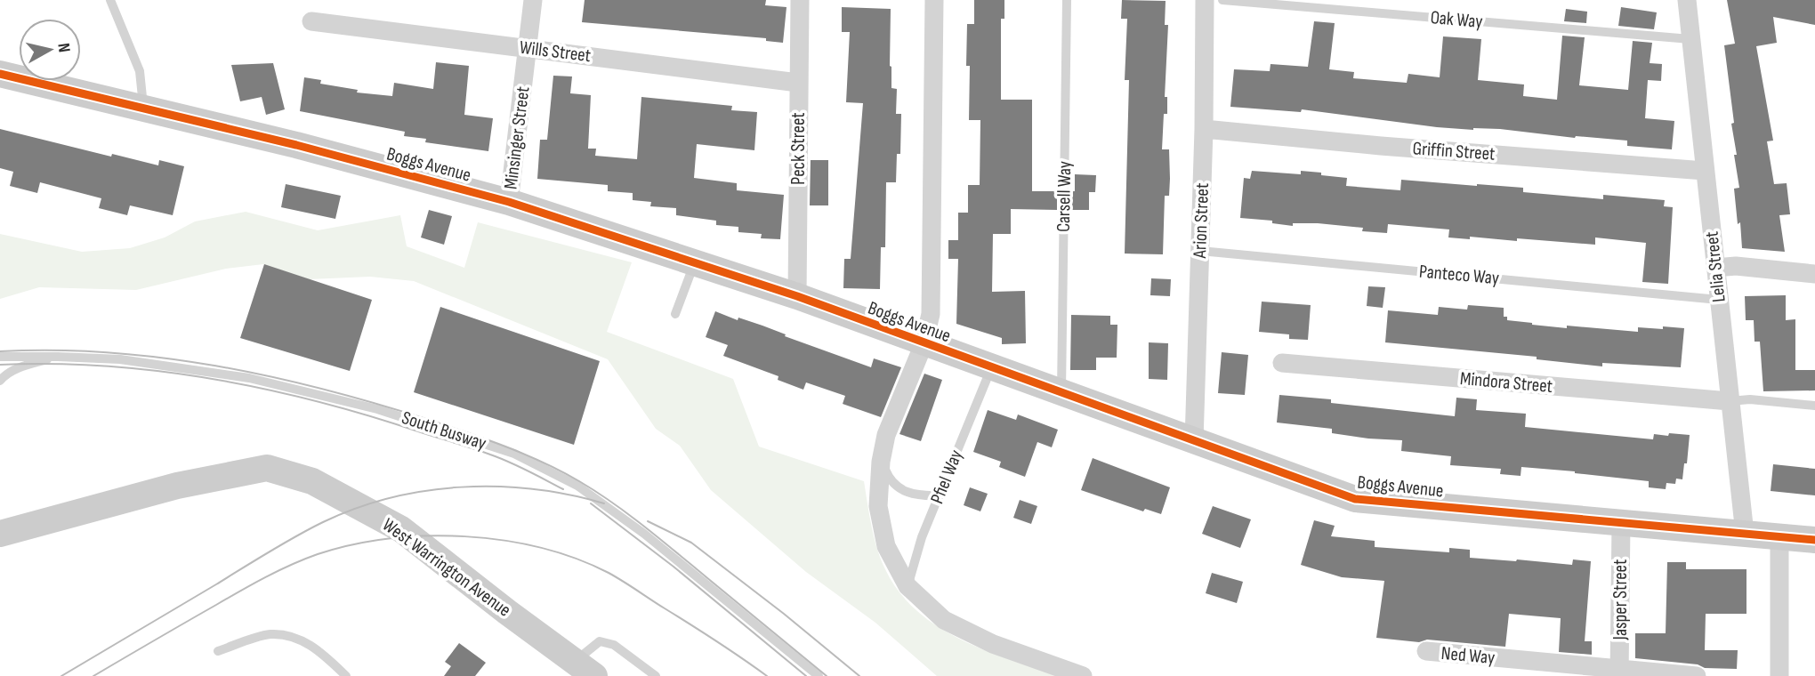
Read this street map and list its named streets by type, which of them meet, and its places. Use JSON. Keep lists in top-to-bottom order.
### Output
{
  "streets": {
    "street": [
      "Wills Street",
      "Minsinger Street",
      "Peck Street",
      "Griffin Street",
      "Boggs Avenue",
      "Arion Street",
      "Lelia Street",
      "Mindora Street",
      "West Warrington Avenue",
      "Jasper Street",
      "Ned Way"
    ],
    "lane": [
      "Oak Way",
      "Carsell Way",
      "Panteco Way",
      "South Busway",
      "Pfiel Way"
    ]
  },
  "crossings": [
    ["Oak Way", "Lelia Street"],
    ["Wills Street", "Minsinger Street"],
    ["Wills Street", "Peck Street"],
    ["Minsinger Street", "Boggs Avenue"],
    ["Peck Street", "Boggs Avenue"],
    ["Griffin Street", "Arion Street"],
    ["Griffin Street", "Lelia Street"],
    ["Boggs Avenue", "Carsell Way"],
    ["Boggs Avenue", "Arion Street"],
    ["Boggs Avenue", "Lelia Street"],
    ["Boggs Avenue", "Pfiel Way"],
    ["Boggs Avenue", "Jasper Street"],
    ["Arion Street", "Panteco Way"],
    ["Lelia Street", "Panteco Way"],
    ["Lelia Street", "Mindora Street"],
    ["Jasper Street", "Ned Way"]
  ],
  "north": "right"
}
